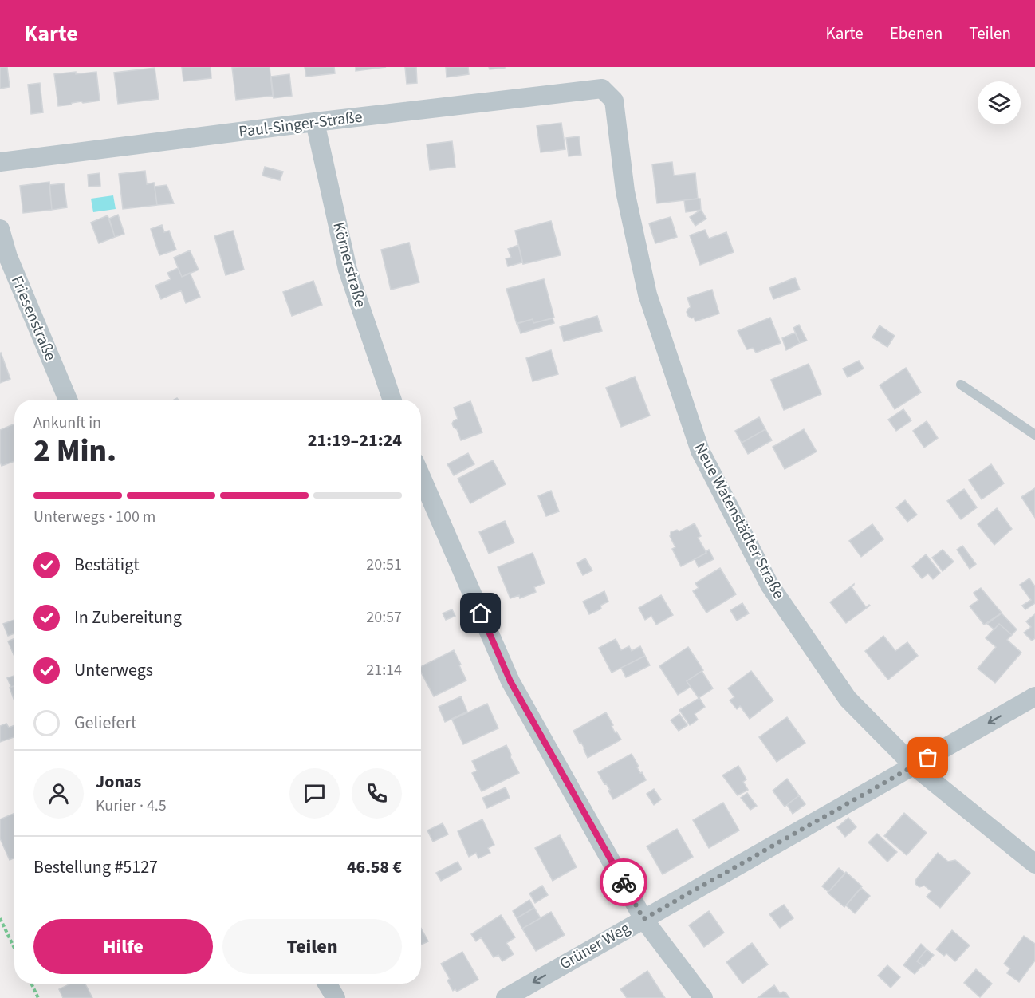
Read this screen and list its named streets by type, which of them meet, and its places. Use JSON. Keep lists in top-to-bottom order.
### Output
{
  "streets": {
    "street": [
      "Paul-Singer-Straße",
      "Körnerstraße",
      "Friesenstraße",
      "Neue Watenstädter Straße",
      "Grüner Weg"
    ]
  },
  "crossings": [
    ["Paul-Singer-Straße", "Körnerstraße"],
    ["Paul-Singer-Straße", "Neue Watenstädter Straße"],
    ["Neue Watenstädter Straße", "Grüner Weg"]
  ],
  "one_way": ["Grüner Weg"],
  "page": {
    "header": "Karte",
    "nav": ["Karte", "Ebenen", "Teilen"],
    "heading": ["2 Min.", "Ankunft in", "21:19–21:24"],
    "panel": [
      "Jonas",
      "Kurier · 4.5",
      "Bestellung #5127",
      "46.58 €"
    ],
    "bar": "Unterwegs · 100 m",
    "list": [
      ["Bestätigt", "20:51"],
      ["In Zubereitung", "20:57"],
      ["Unterwegs", "21:14"],
      "Geliefert"
    ],
    "buttons": ["Hilfe", "Teilen"]
  }
}
